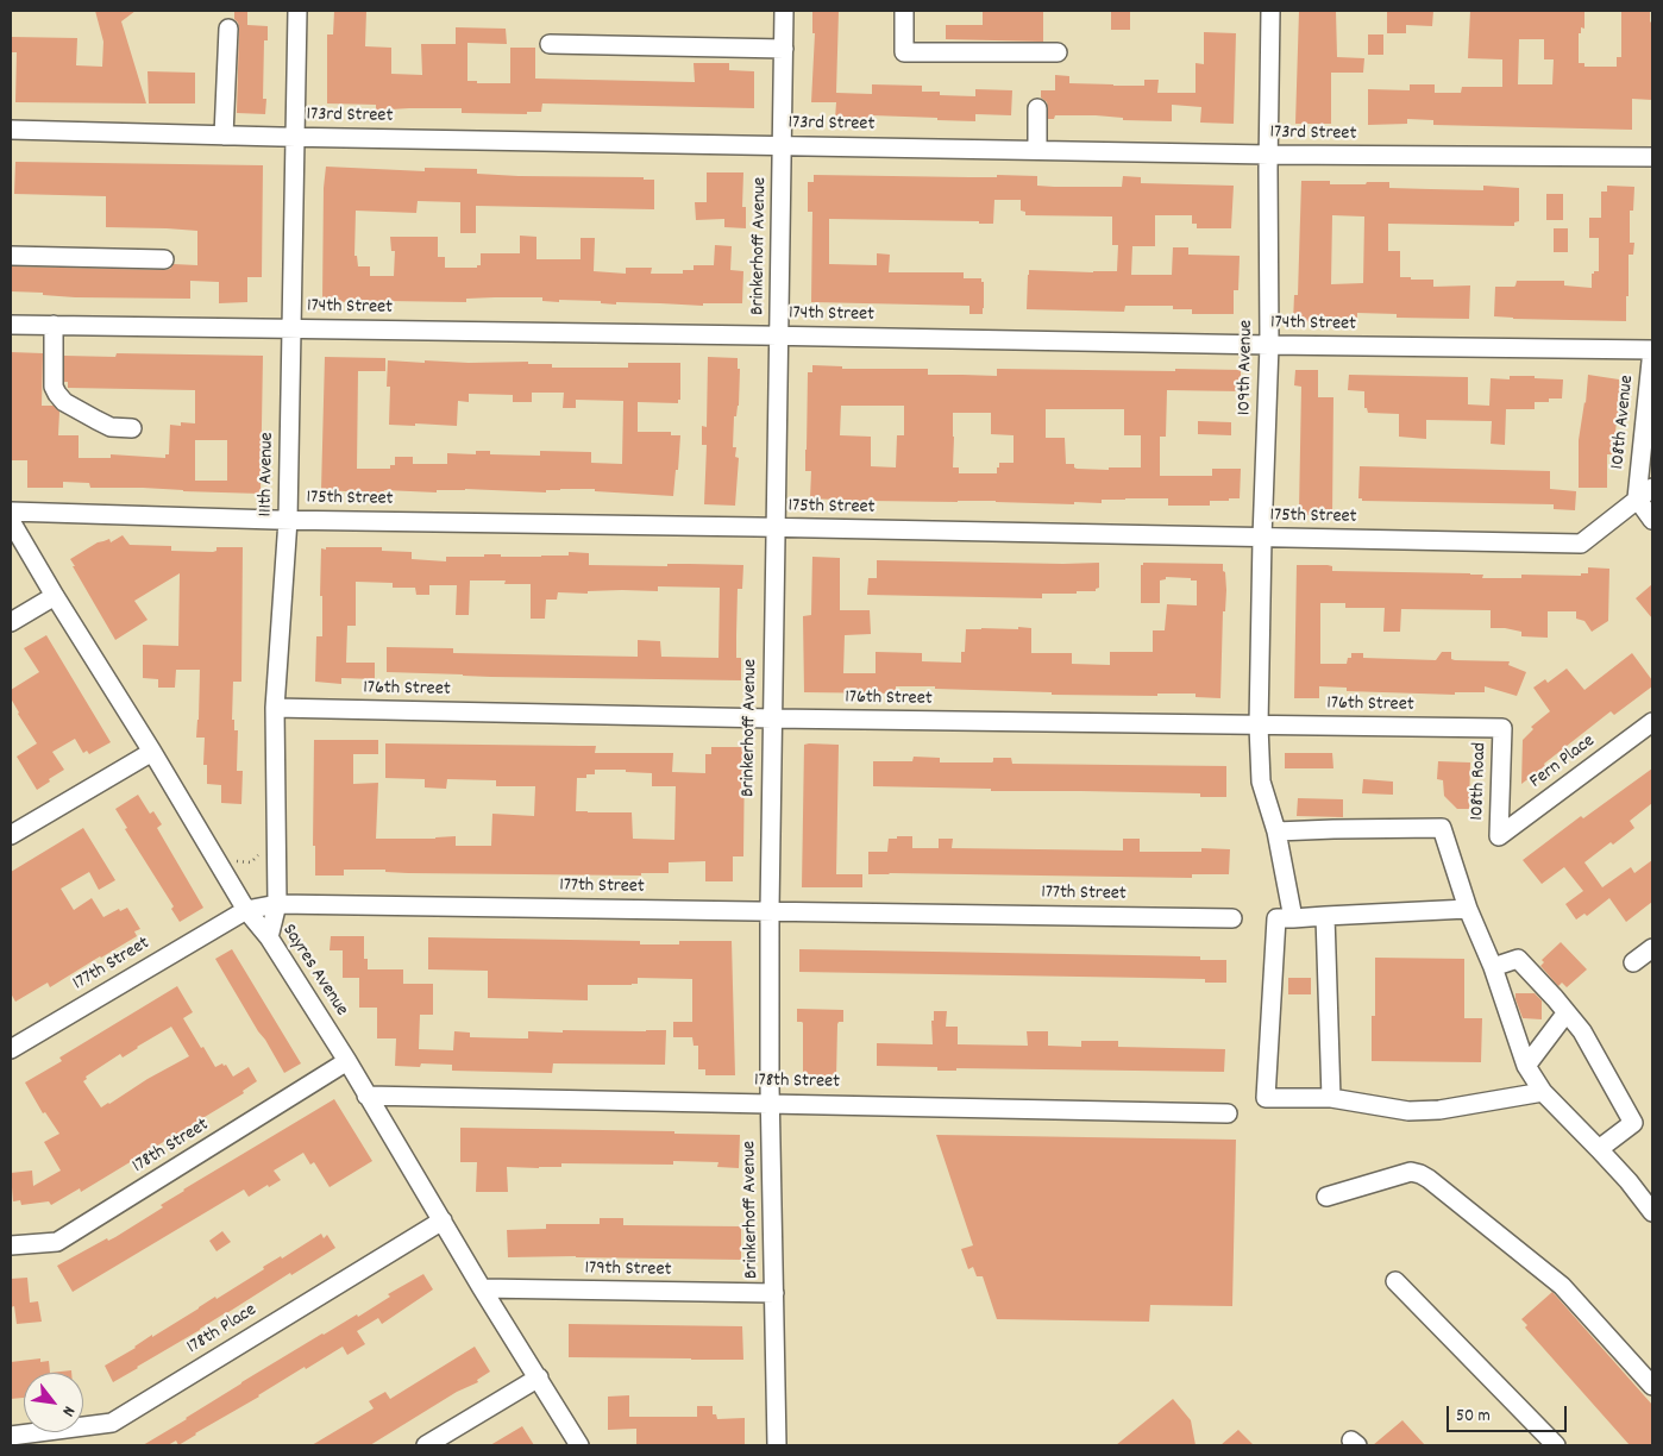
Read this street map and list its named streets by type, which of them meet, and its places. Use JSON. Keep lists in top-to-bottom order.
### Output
{
  "streets": {
    "street": [
      "173rd Street",
      "Brinkerhoff Avenue",
      "174th Street",
      "109th Avenue",
      "108th Avenue",
      "111th Avenue",
      "175th Street",
      "176th Street",
      "Fern Place",
      "108th Road",
      "177th Street",
      "Sayres Avenue",
      "178th Street",
      "179th Street",
      "178th Place"
    ]
  },
  "crossings": [
    ["173rd Street", "Brinkerhoff Avenue"],
    ["173rd Street", "109th Avenue"],
    ["173rd Street", "111th Avenue"],
    ["Brinkerhoff Avenue", "174th Street"],
    ["Brinkerhoff Avenue", "175th Street"],
    ["Brinkerhoff Avenue", "176th Street"],
    ["Brinkerhoff Avenue", "177th Street"],
    ["Brinkerhoff Avenue", "178th Street"],
    ["Brinkerhoff Avenue", "179th Street"],
    ["174th Street", "109th Avenue"],
    ["174th Street", "108th Avenue"],
    ["174th Street", "111th Avenue"],
    ["109th Avenue", "175th Street"],
    ["109th Avenue", "176th Street"],
    ["108th Avenue", "175th Street"],
    ["111th Avenue", "175th Street"],
    ["111th Avenue", "176th Street"],
    ["111th Avenue", "177th Street"],
    ["111th Avenue", "Sayres Avenue"],
    ["176th Street", "108th Road"],
    ["Fern Place", "108th Road"],
    ["177th Street", "Sayres Avenue"],
    ["Sayres Avenue", "178th Street"],
    ["Sayres Avenue", "179th Street"],
    ["Sayres Avenue", "178th Place"]
  ],
  "scale_bar": "50 m",
  "north": "bottom right"
}
